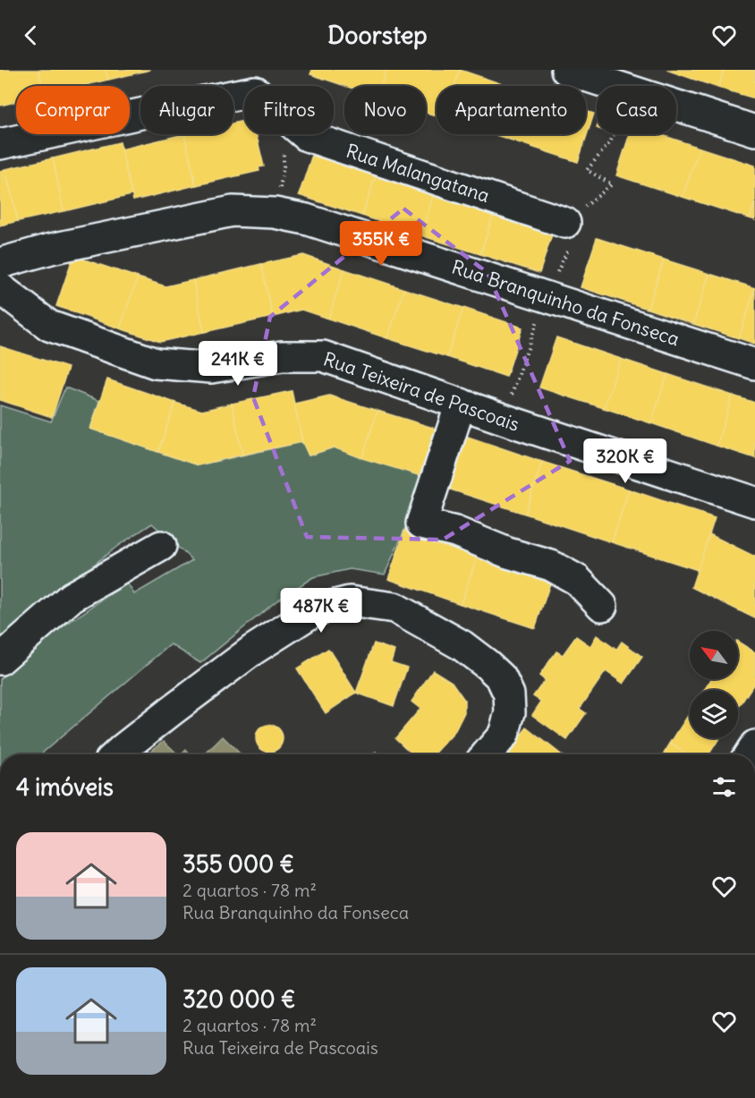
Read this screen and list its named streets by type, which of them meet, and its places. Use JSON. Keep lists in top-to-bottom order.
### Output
{
  "streets": {
    "street": ["Rua Malangatana", "Rua Branquinho da Fonseca", "Rua Teixeira de Pascoais"]
  },
  "north": "top left",
  "page": {
    "header": "Doorstep",
    "chip": [
      "Comprar",
      "Alugar",
      "Filtros",
      "Novo",
      "Apartamento",
      "Casa"
    ],
    "price": [
      "355K €",
      "241K €",
      "320K €",
      "487K €"
    ],
    "heading": "4 imóveis",
    "list": [
      {
        "name": "355 000 €",
        "note": "2 quartos · 78 m² · Rua Branquinho da Fonseca"
      },
      {
        "name": "320 000 €",
        "note": "2 quartos · 78 m² · Rua Teixeira de Pascoais"
      }
    ]
  }
}
